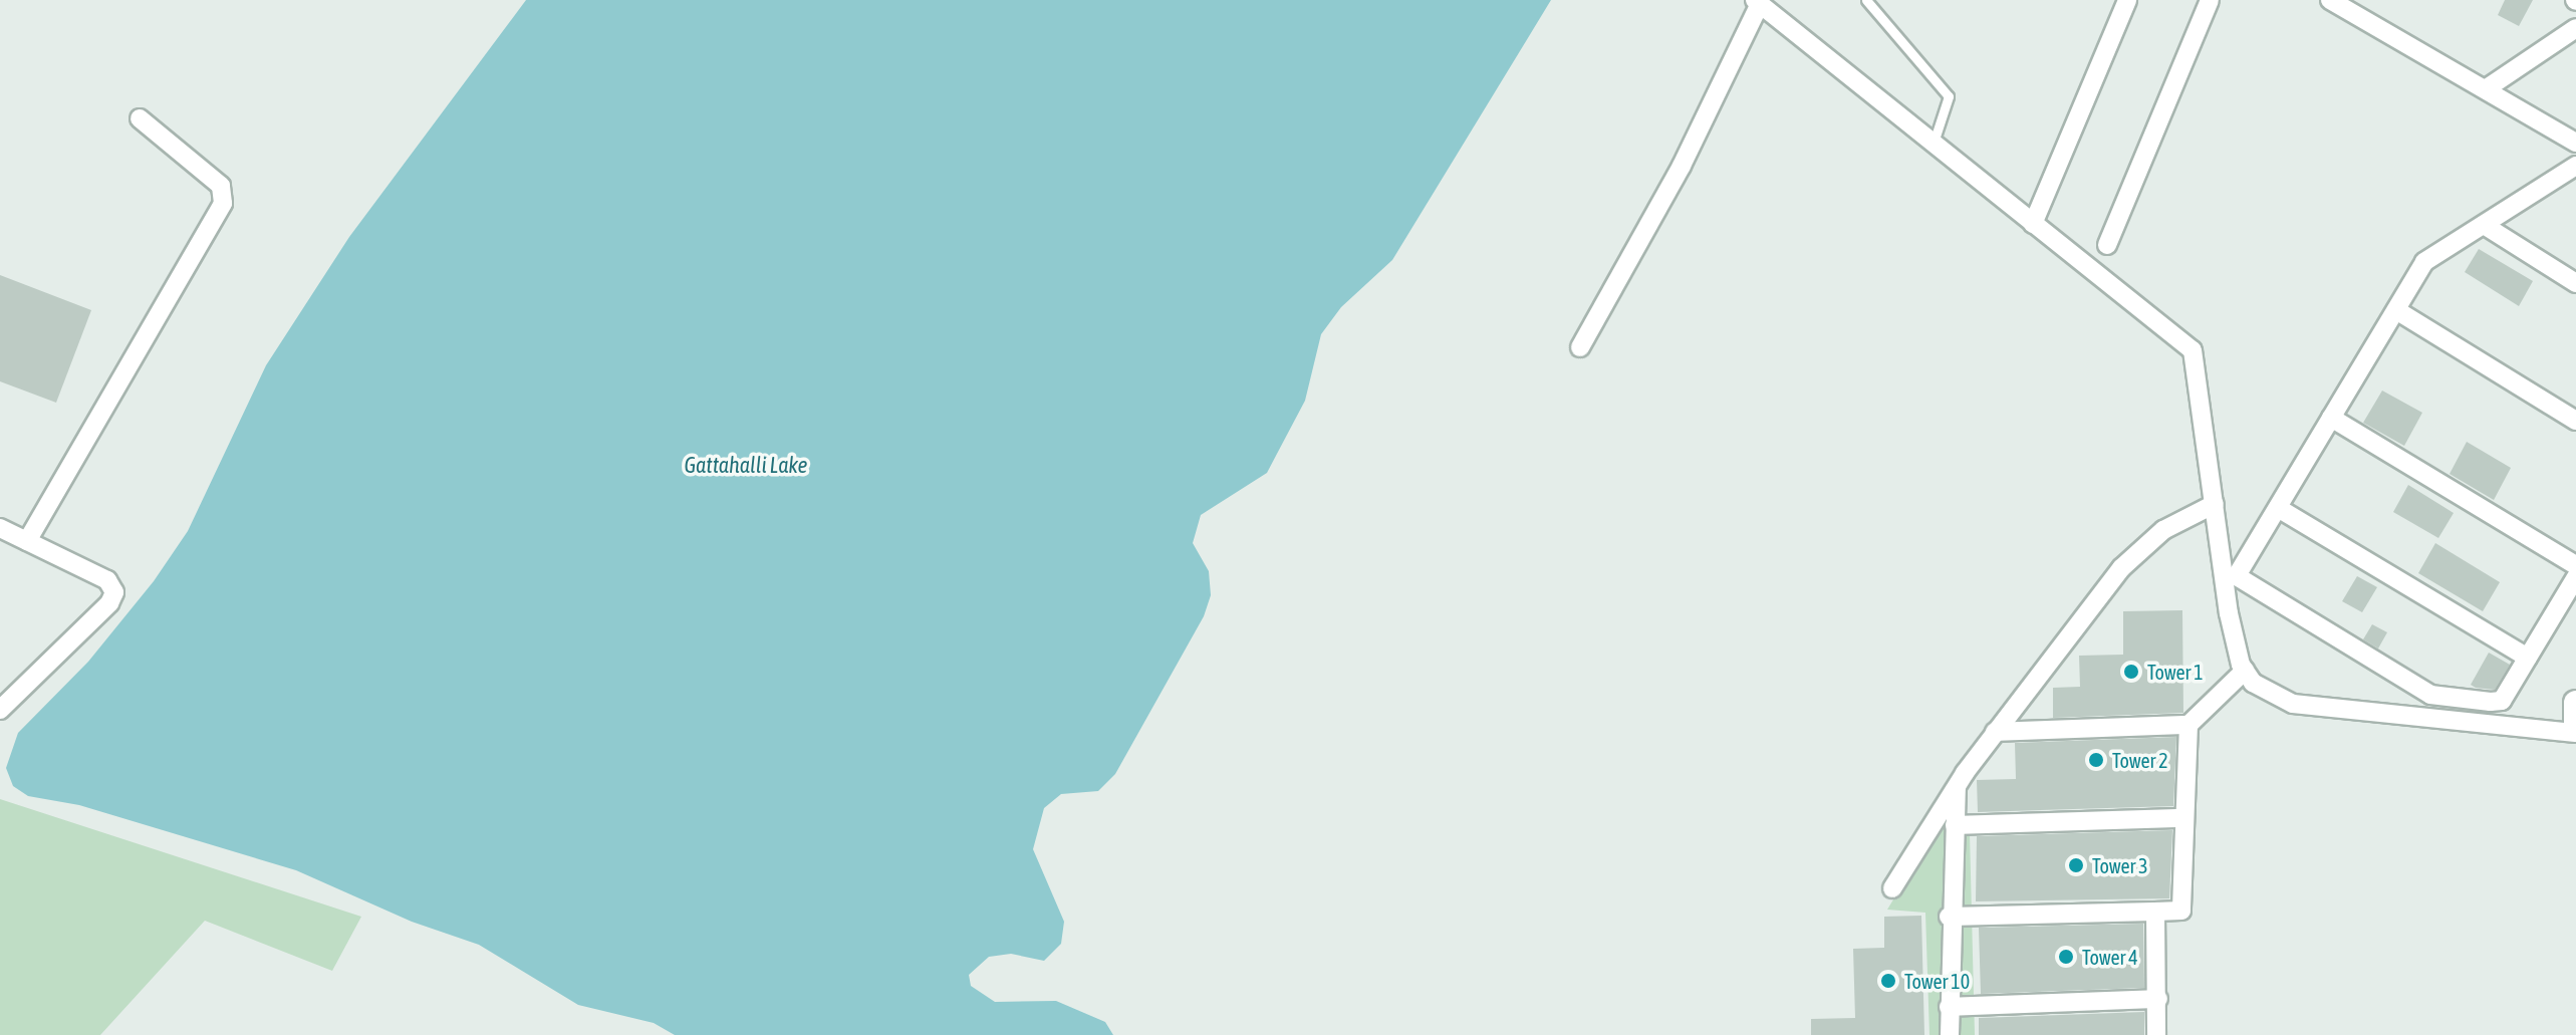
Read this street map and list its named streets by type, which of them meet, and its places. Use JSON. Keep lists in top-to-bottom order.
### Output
{
  "water": ["Gattahalli Lake"],
  "places": [
    "Tower 1",
    "Tower 2",
    "Tower 3",
    "Tower 4",
    "Tower 10"
  ]
}
